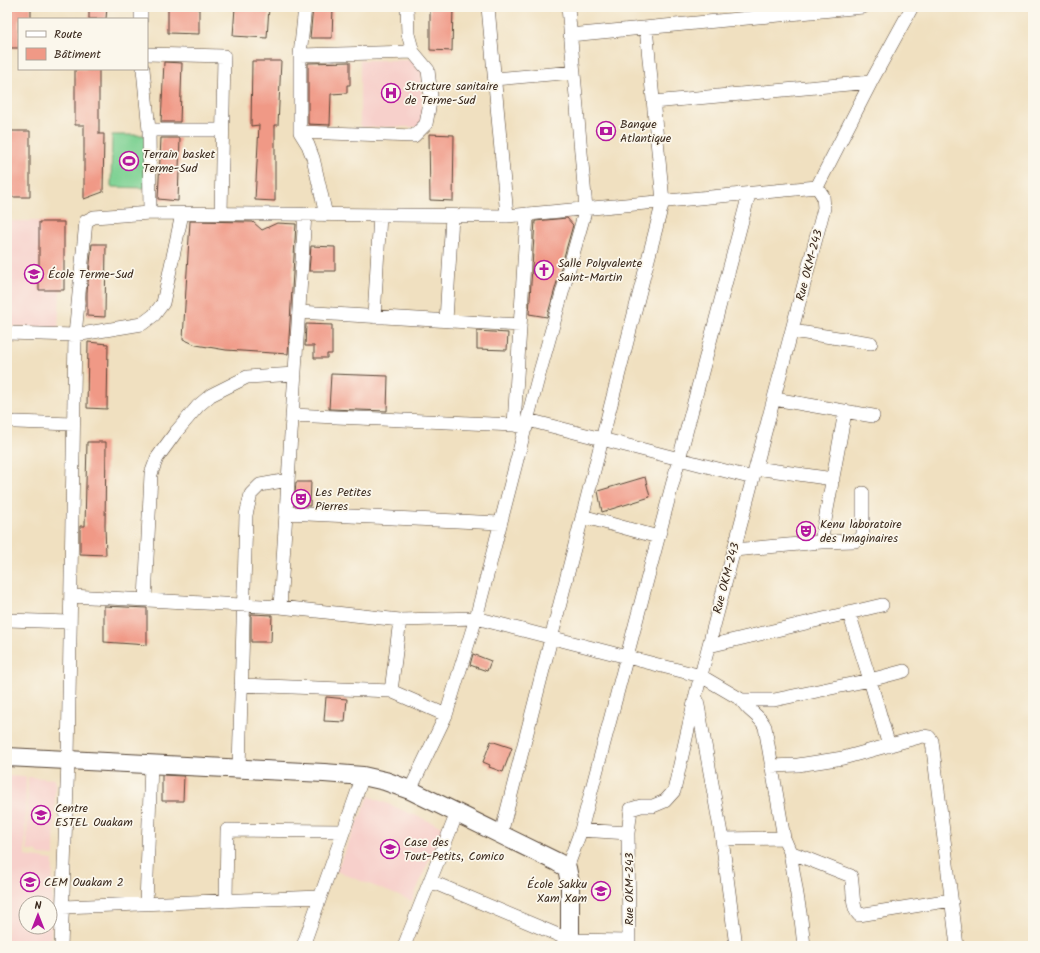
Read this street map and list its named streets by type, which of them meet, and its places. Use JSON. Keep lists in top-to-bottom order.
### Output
{
  "streets": {
    "street": ["Rue OKM-243"]
  },
  "places": {
    "hospital": ["Structure sanitaire de Terme-Sud"],
    "bank": ["Banque Atlantique"],
    "sports": ["Terrain basket Terme-Sud"],
    "church": ["Salle Polyvalente Saint-Martin"],
    "school or university": [
      "École Terme-Sud",
      "Centre ESTEL Ouakam",
      "Case des Tout-Petits, Comico",
      "CEM Ouakam 2",
      "École Sakku Xam Xam"
    ],
    "theatre": ["Les Petites Pierres", "Kenu laboratoire des Imaginaires"]
  },
  "legend": ["Route", "Bâtiment"],
  "north": "top"
}
